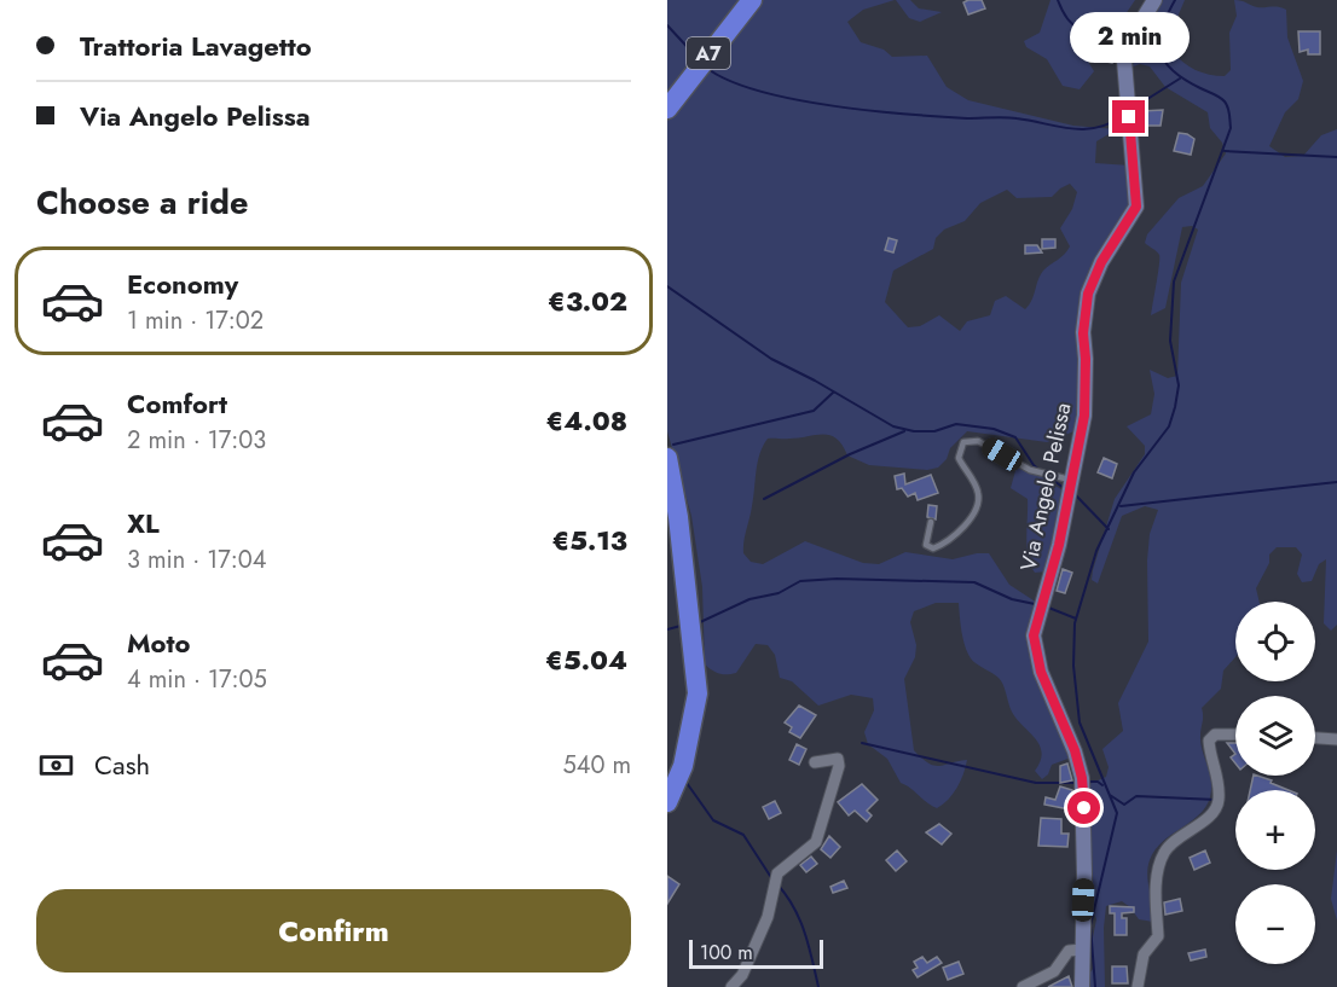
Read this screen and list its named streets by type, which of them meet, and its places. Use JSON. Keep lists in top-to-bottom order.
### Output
{
  "streets": {
    "highway": ["A7"],
    "street": ["Via Angelo Pelissa"]
  },
  "scale_bar": "100 m",
  "page": {
    "banner": ["Trattoria Lavagetto", "Via Angelo Pelissa"],
    "bubble": "2 min",
    "heading": "Choose a ride",
    "list": [
      {
        "name": "Economy",
        "note": "1 min · 17:02",
        "value": "€3.02"
      },
      {
        "name": "Comfort",
        "note": "2 min · 17:03",
        "value": "€4.08"
      },
      {
        "name": "XL",
        "note": "3 min · 17:04",
        "value": "€5.13"
      },
      {
        "name": "Moto",
        "note": "4 min · 17:05",
        "value": "€5.04"
      }
    ],
    "map_buttons": ["+", "−"],
    "pay": ["Cash", "540 m"],
    "buttons": "Confirm",
    "scale": "100 m"
  }
}
